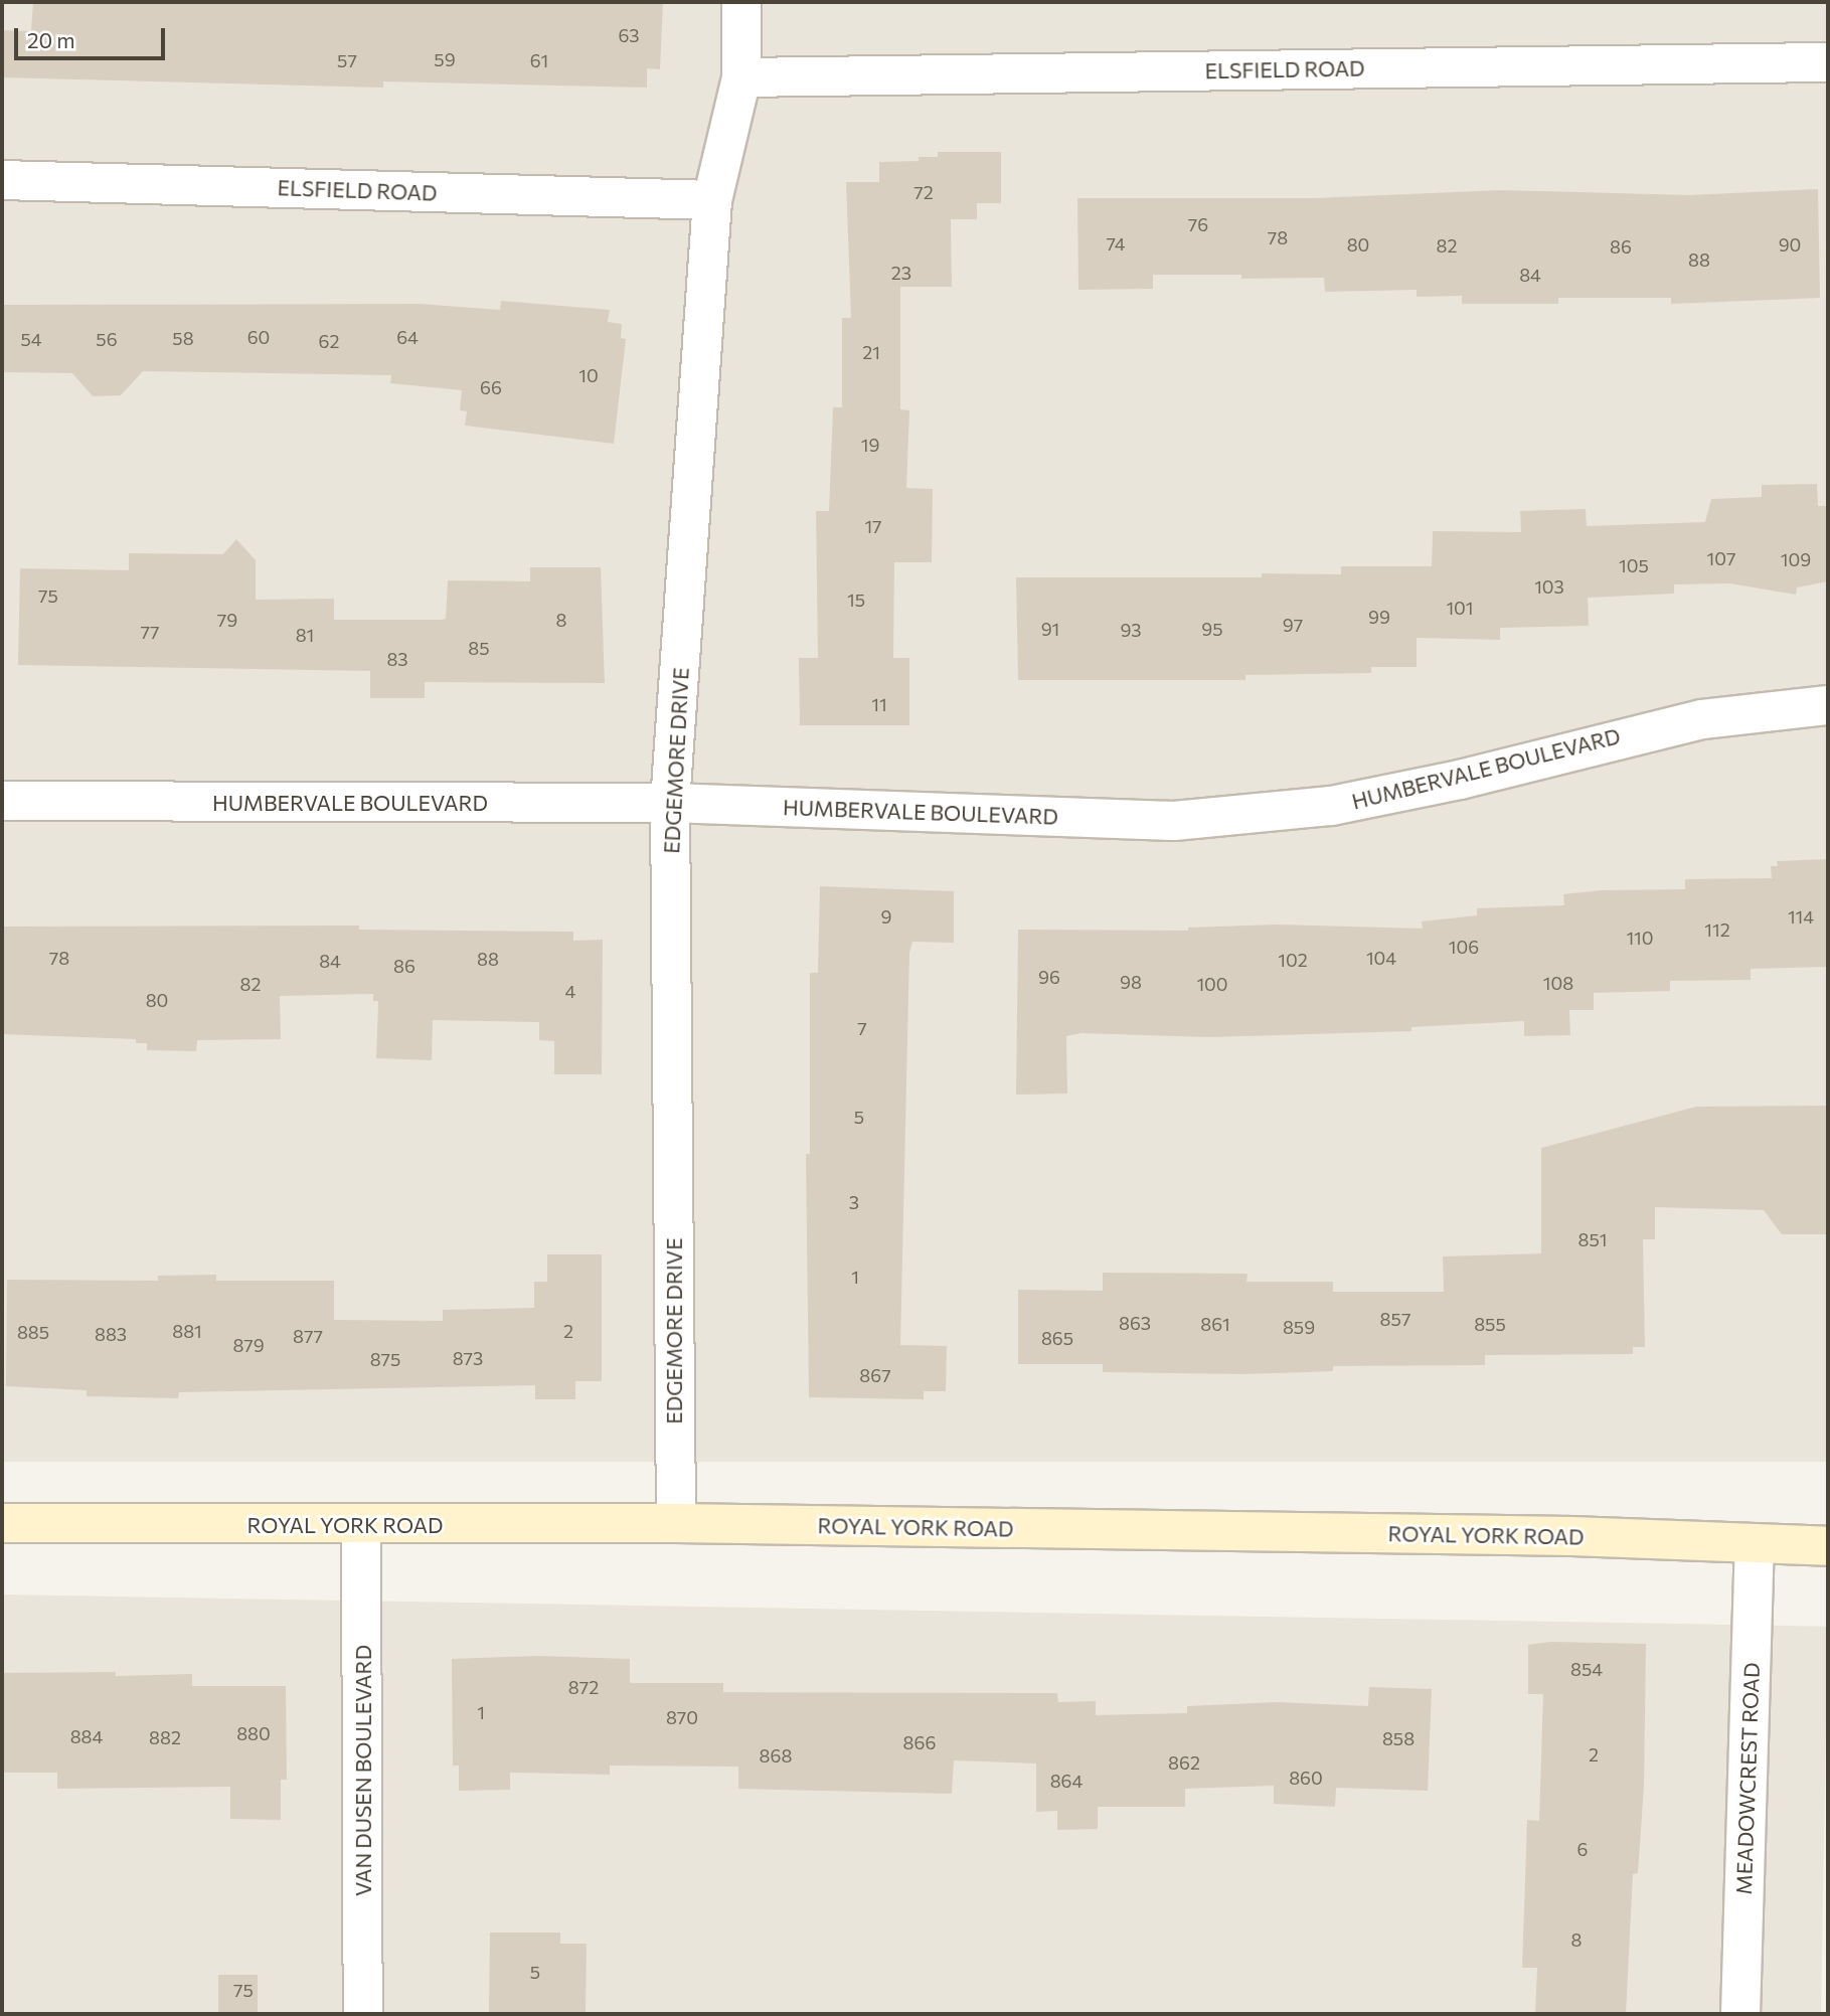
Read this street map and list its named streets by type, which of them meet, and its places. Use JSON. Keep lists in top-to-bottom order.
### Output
{
  "streets": {
    "main road": ["ROYAL YORK ROAD"],
    "street": [
      "ELSFIELD ROAD",
      "EDGEMORE DRIVE",
      "HUMBERVALE BOULEVARD",
      "VAN DUSEN BOULEVARD",
      "MEADOWCREST ROAD"
    ]
  },
  "crossings": [
    ["ELSFIELD ROAD", "EDGEMORE DRIVE"],
    ["EDGEMORE DRIVE", "HUMBERVALE BOULEVARD"],
    ["EDGEMORE DRIVE", "ROYAL YORK ROAD"],
    ["ROYAL YORK ROAD", "VAN DUSEN BOULEVARD"],
    ["ROYAL YORK ROAD", "MEADOWCREST ROAD"]
  ],
  "house_numbers": [
    "63",
    "59",
    "57",
    "61",
    "72",
    "76",
    "78",
    "74",
    "80",
    "90",
    "82",
    "86",
    "88",
    "23",
    "84",
    "60",
    "64",
    "58",
    "54",
    "56",
    "62",
    "21",
    "10",
    "66",
    "19",
    "17",
    "107",
    "109",
    "105",
    "103",
    "75",
    "15",
    "101",
    "99",
    "79",
    "8",
    "97",
    "91",
    "95",
    "93",
    "77",
    "81",
    "85",
    "83",
    "11",
    "9",
    "114",
    "112",
    "110",
    "106",
    "78",
    "104",
    "88",
    "102",
    "84",
    "86",
    "96",
    "98",
    "108",
    "82",
    "100",
    "4",
    "80",
    "7",
    "5",
    "3",
    "851",
    "1",
    "857",
    "863",
    "861",
    "855",
    "859",
    "881",
    "2",
    "885",
    "883",
    "877",
    "865",
    "879",
    "873",
    "875",
    "867",
    "854",
    "872",
    "1",
    "870",
    "880",
    "884",
    "882",
    "858",
    "866",
    "2",
    "868",
    "862",
    "860",
    "864",
    "6",
    "8",
    "5",
    "75"
  ],
  "scale_bar": "20 m"
}
